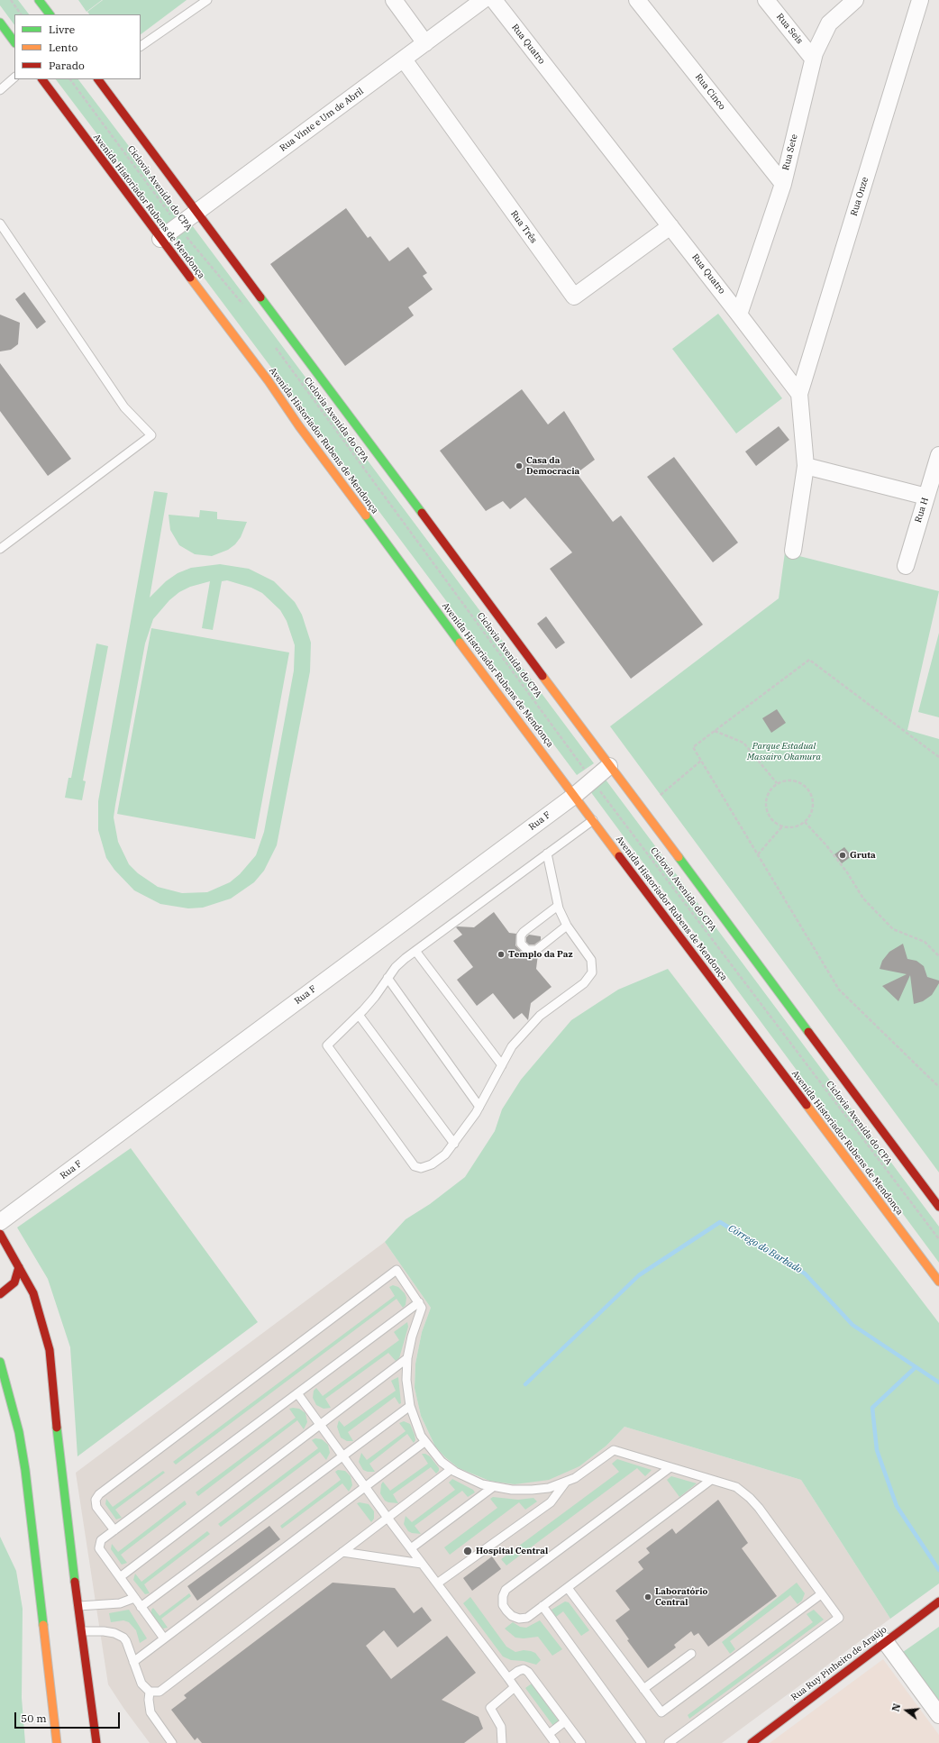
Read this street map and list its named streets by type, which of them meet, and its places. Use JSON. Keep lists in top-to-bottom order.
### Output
{
  "streets": {
    "main road": ["Avenida Historiador Rubens de Mendonça", "Rua Ruy Pinheiro de Araújo"],
    "street": [
      "Rua Seis",
      "Rua Quatro",
      "Rua Cinco",
      "Rua Vinte e Um de Abril",
      "Rua Sete",
      "Rua Onze",
      "Rua Três",
      "Rua H",
      "Rua F"
    ],
    "path": ["Ciclovia Avenida do CPA"]
  },
  "crossings": [
    ["Rua Seis", "Rua Sete"],
    ["Rua Quatro", "Rua Sete"],
    ["Rua Quatro", "Rua Onze"],
    ["Rua Quatro", "Rua Três"],
    ["Rua Cinco", "Rua Sete"],
    ["Rua Vinte e Um de Abril", "Ciclovia Avenida do CPA"],
    ["Rua Vinte e Um de Abril", "Avenida Historiador Rubens de Mendonça"],
    ["Rua Vinte e Um de Abril", "Rua Três"],
    ["Ciclovia Avenida do CPA", "Rua F"],
    ["Avenida Historiador Rubens de Mendonça", "Rua F"]
  ],
  "water": ["Córrego do Barbado"],
  "parks": ["Parque Estadual Massairo Okamura"],
  "places": [
    "Casa da Democracia",
    "Gruta",
    "Templo da Paz",
    "Hospital Central",
    "Laboratório Central"
  ],
  "legend": ["Livre", "Lento", "Parado"],
  "scale_bar": "50 m",
  "north": "left"
}
